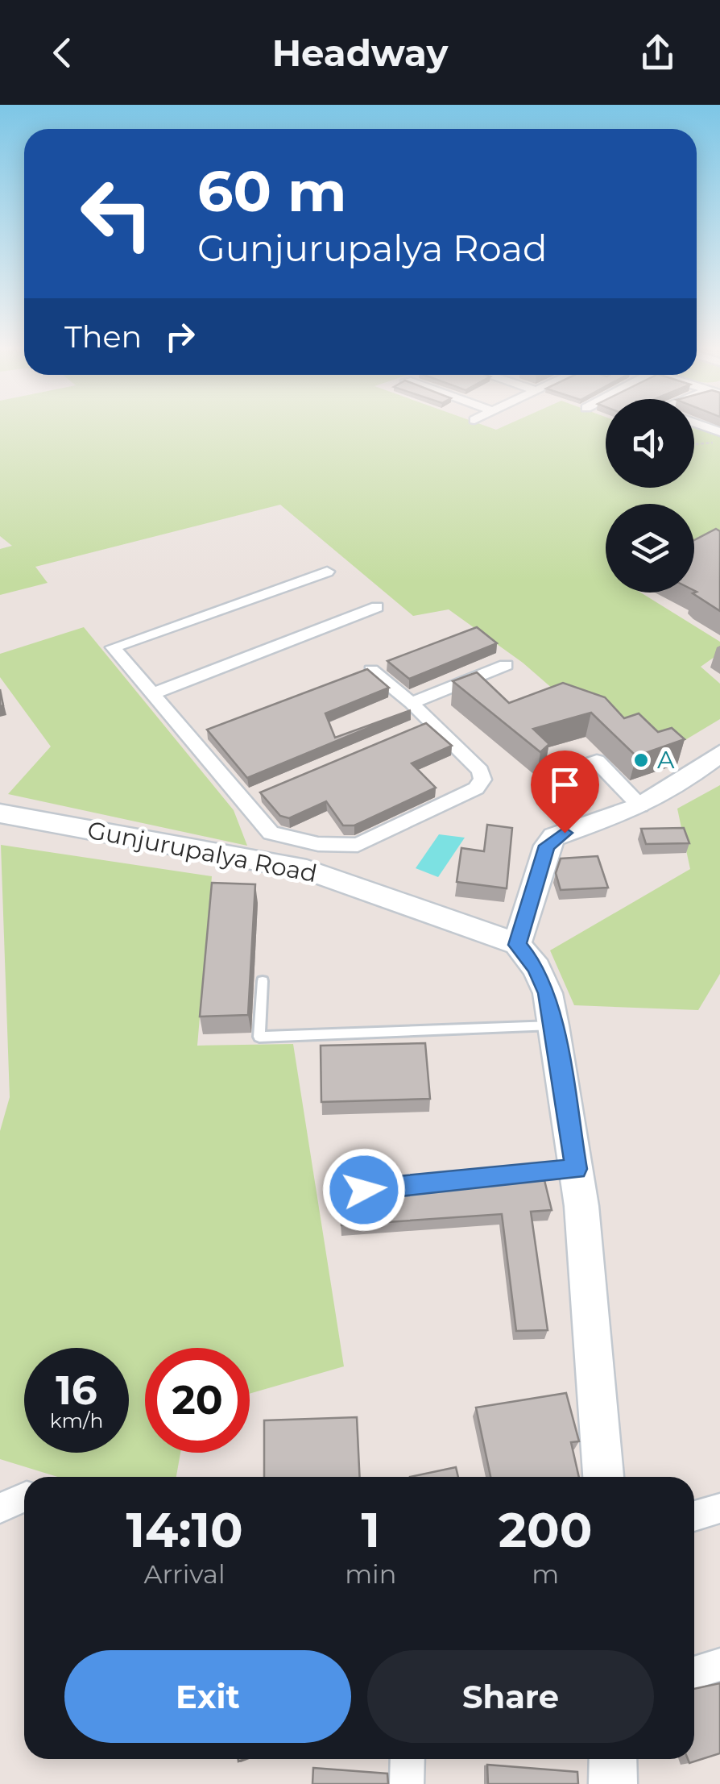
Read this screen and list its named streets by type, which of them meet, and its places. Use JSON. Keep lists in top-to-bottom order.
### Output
{
  "streets": {
    "street": ["Gunjurupalya Road"]
  },
  "places": ["A"],
  "page": {
    "header": "Headway",
    "turn": ["60 m", "Gunjurupalya Road"],
    "then": "Then",
    "speed": "16 km/h",
    "limit": "20",
    "eta": [
      "14:10",
      "Arrival",
      "1",
      "min",
      "200",
      "m"
    ],
    "buttons": ["Exit", "Share"]
  }
}
